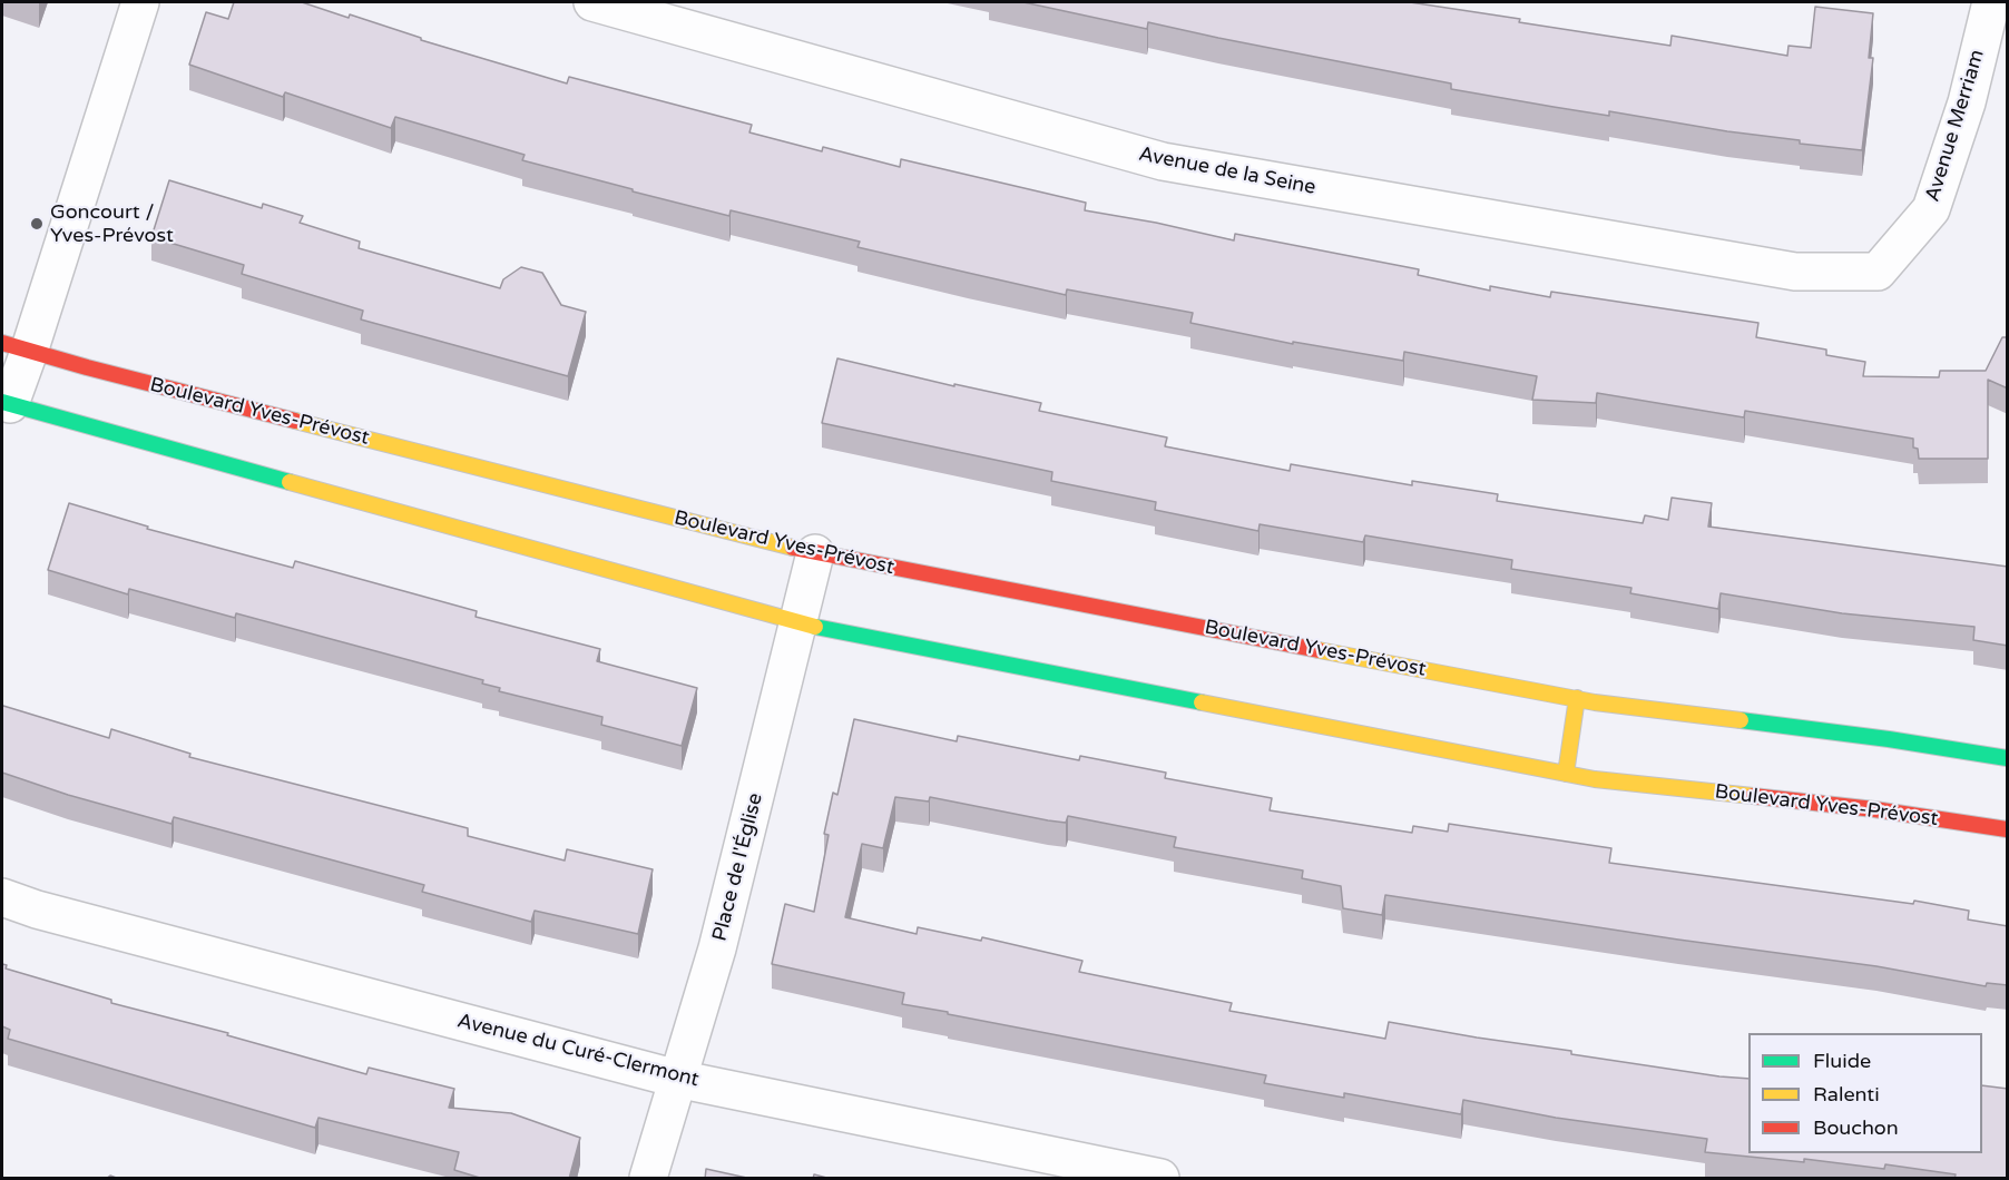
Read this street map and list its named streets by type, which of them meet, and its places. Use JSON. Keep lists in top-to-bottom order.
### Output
{
  "streets": {
    "street": [
      "Avenue Merriam",
      "Avenue de la Seine",
      "Boulevard Yves-Prévost",
      "Place de l'Église",
      "Avenue du Curé-Clermont"
    ]
  },
  "crossings": [
    ["Avenue Merriam", "Avenue de la Seine"],
    ["Boulevard Yves-Prévost", "Place de l'Église"],
    ["Place de l'Église", "Avenue du Curé-Clermont"]
  ],
  "places": ["Goncourt / Yves-Prévost"],
  "legend": ["Fluide", "Ralenti", "Bouchon"]
}
